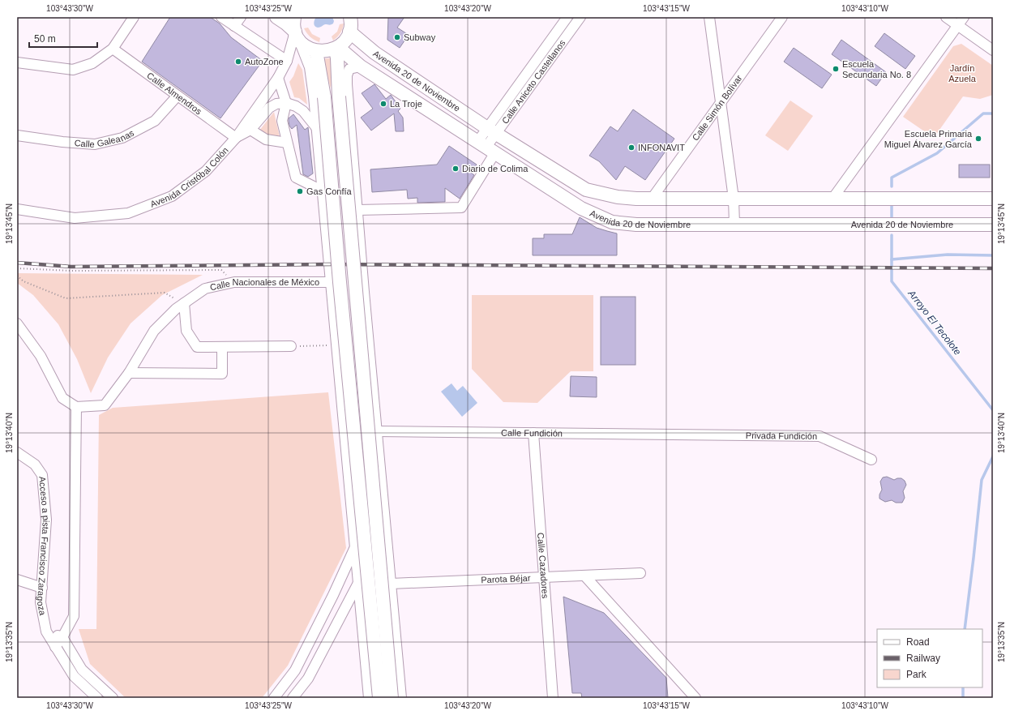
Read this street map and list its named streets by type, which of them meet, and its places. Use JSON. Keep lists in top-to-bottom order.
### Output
{
  "streets": {
    "main road": ["Avenida 20 de Noviembre"],
    "street": [
      "Calle Aniceto Castellanos",
      "Calle Almendros",
      "Calle Simón Bolívar",
      "Calle Galeanas",
      "Avenida Cristóbal Colón",
      "Calle Nacionales de México",
      "Calle Fundición",
      "Privada Fundición",
      "Acceso a pista Francisco Zaragoza",
      "Calle Cazadores",
      "Parota Béjar"
    ]
  },
  "crossings": [
    ["Avenida 20 de Noviembre", "Calle Aniceto Castellanos"],
    ["Avenida 20 de Noviembre", "Calle Simón Bolívar"],
    ["Calle Almendros", "Calle Galeanas"],
    ["Calle Almendros", "Avenida Cristóbal Colón"],
    ["Calle Fundición", "Privada Fundición"],
    ["Calle Fundición", "Calle Cazadores"],
    ["Calle Cazadores", "Parota Béjar"]
  ],
  "water": ["Arroyo El Tecolote"],
  "parks": ["Jardín Azuela"],
  "places": [
    "Subway",
    "AutoZone",
    "Escuela Secundaria No. 8",
    "La Troje",
    "Escuela Primaria Miguel Álvarez García",
    "INFONAVIT",
    "Diario de Colima",
    "Gas Confía"
  ],
  "legend": ["Road", "Railway", "Park"],
  "scale_bar": "50 m",
  "coordinates": [
    "103°43'30\"W",
    "103°43'25\"W",
    "103°43'20\"W",
    "103°43'15\"W",
    "103°43'10\"W",
    "19°13'45\"N",
    "19°13'40\"N",
    "19°13'35\"N"
  ]
}
